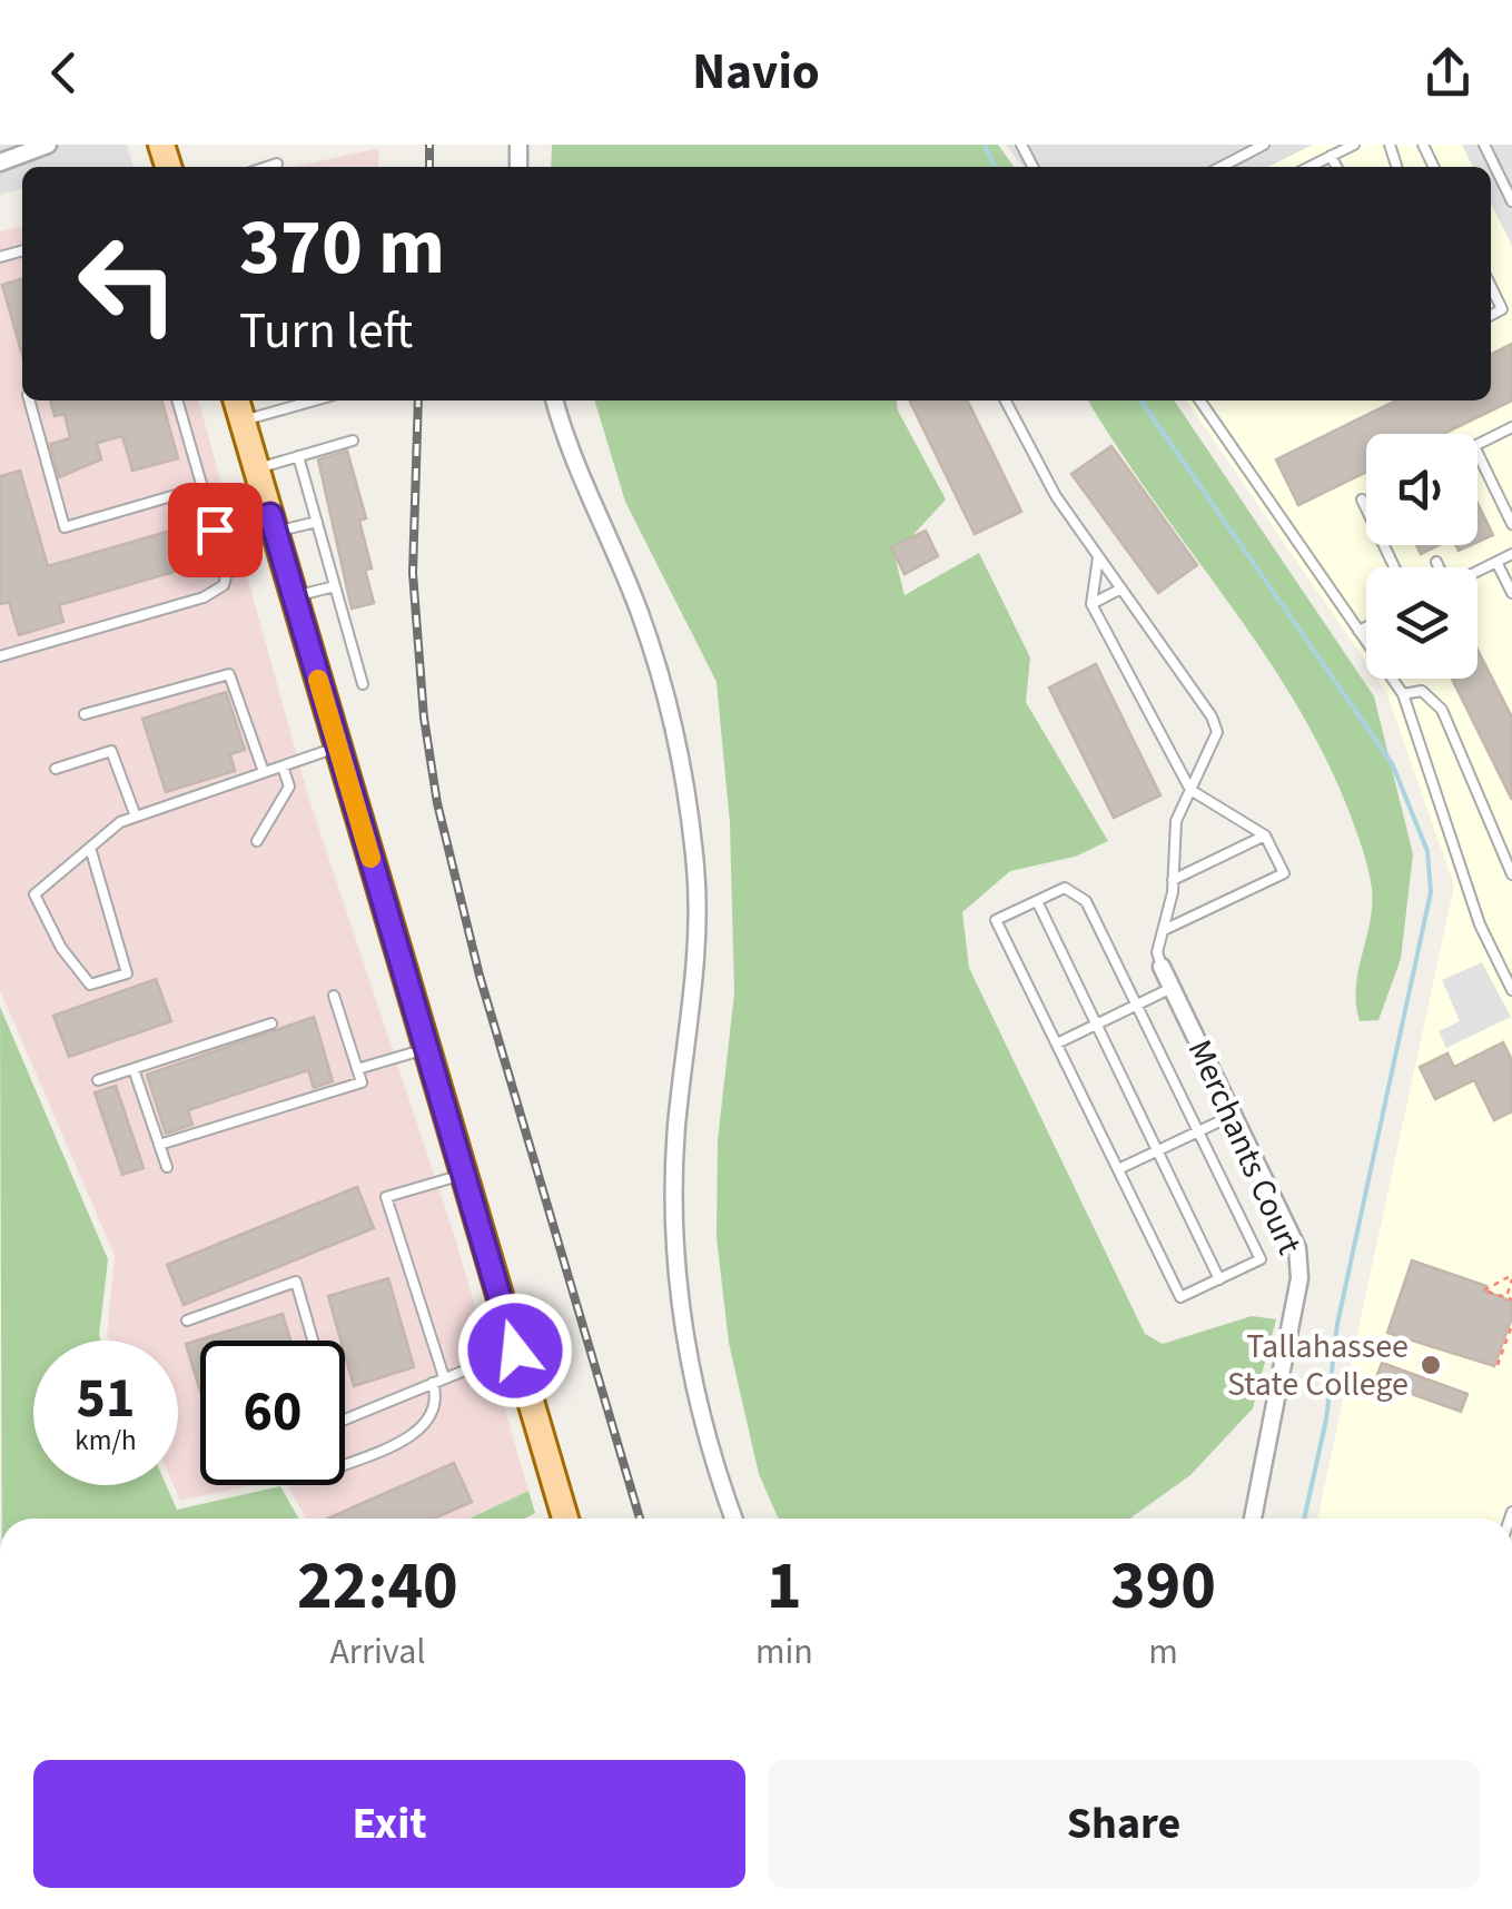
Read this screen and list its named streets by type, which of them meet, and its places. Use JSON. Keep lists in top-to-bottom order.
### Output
{
  "streets": {
    "street": ["Merchants Court"]
  },
  "places": ["Tallahassee State College"],
  "page": {
    "header": "Navio",
    "turn": ["370 m", "Turn left"],
    "speed": "51 km/h",
    "limit": "60",
    "eta": [
      "22:40",
      "Arrival",
      "1",
      "min",
      "390",
      "m"
    ],
    "buttons": ["Exit", "Share"]
  }
}
